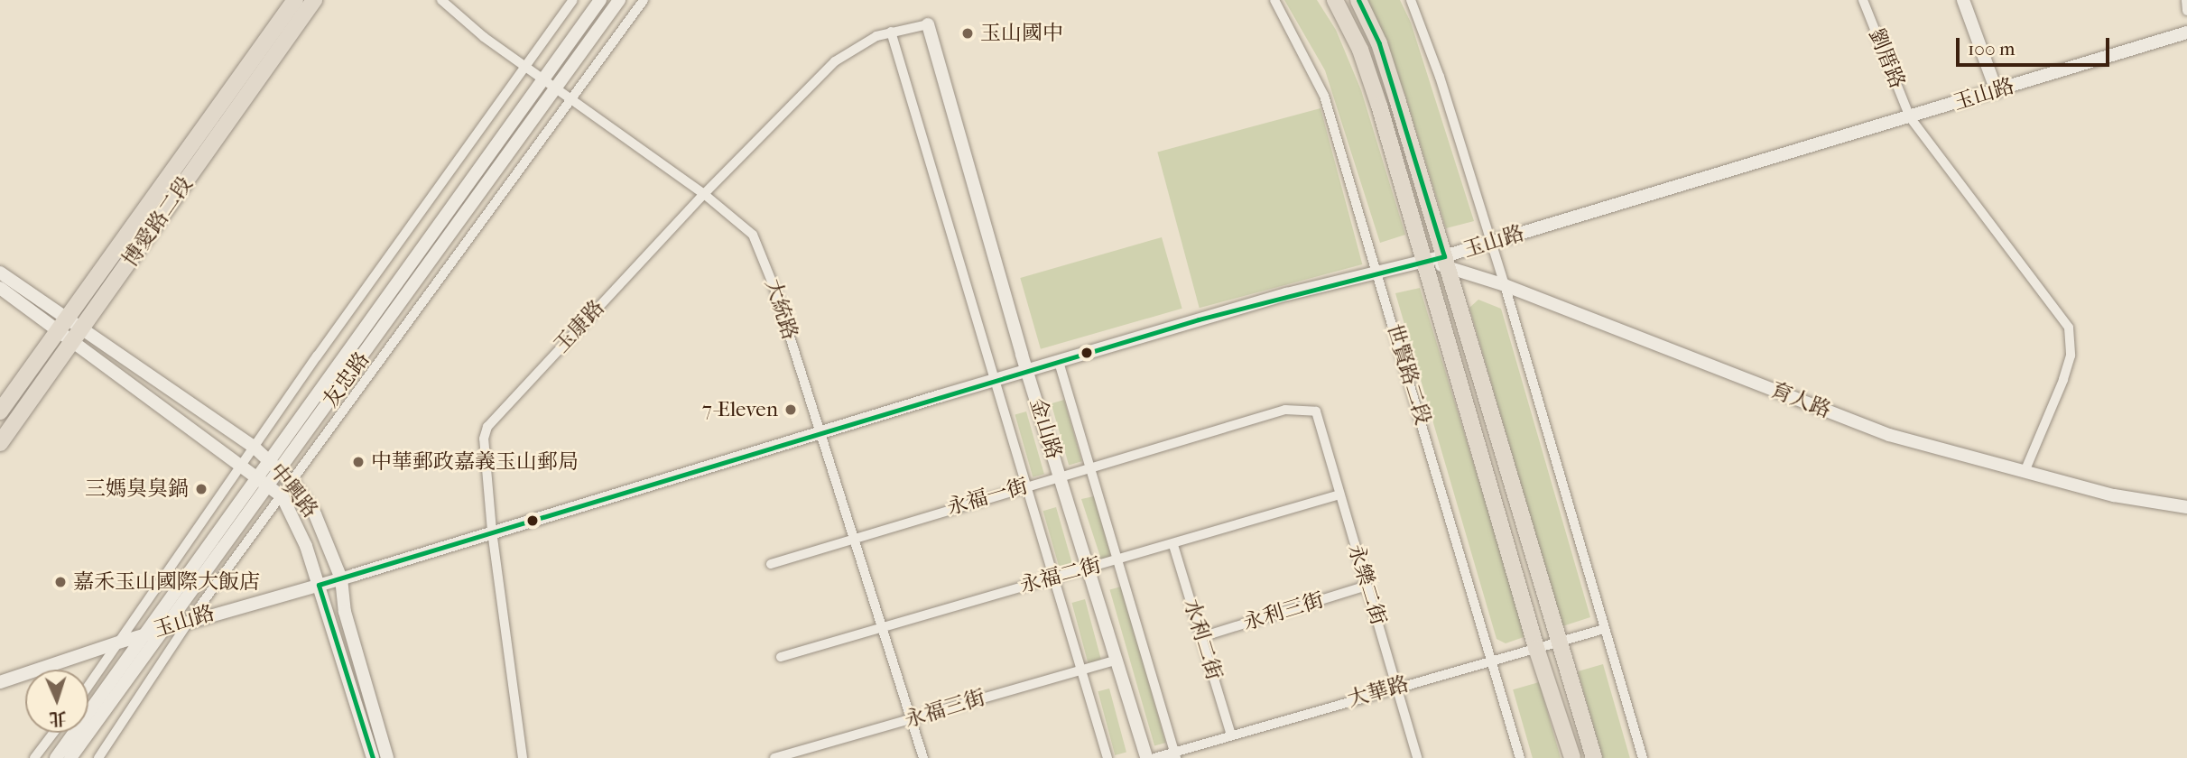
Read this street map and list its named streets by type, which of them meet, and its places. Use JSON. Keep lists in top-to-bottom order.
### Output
{
  "streets": {
    "main road": ["博愛路二段"],
    "street": [
      "劉厝路",
      "玉山路",
      "大統路",
      "玉康路",
      "世賢路二段",
      "友忠路",
      "育人路",
      "金山路",
      "中興路",
      "永福一街",
      "永福二街",
      "永樂二街",
      "永利三街",
      "水利二街",
      "大華路",
      "永福三街"
    ]
  },
  "crossings": [
    ["劉厝路", "玉山路"],
    ["劉厝路", "育人路"],
    ["玉山路", "大統路"],
    ["玉山路", "玉康路"],
    ["玉山路", "世賢路二段"],
    ["玉山路", "友忠路"],
    ["玉山路", "育人路"],
    ["玉山路", "金山路"],
    ["玉山路", "中興路"],
    ["博愛路二段", "中興路"],
    ["大統路", "玉康路"],
    ["大統路", "友忠路"],
    ["大統路", "永福一街"],
    ["大統路", "永福二街"],
    ["大統路", "永福三街"],
    ["玉康路", "金山路"],
    ["世賢路二段", "大華路"],
    ["友忠路", "中興路"],
    ["金山路", "永福一街"],
    ["金山路", "永福二街"],
    ["金山路", "大華路"],
    ["金山路", "永福三街"],
    ["永福一街", "永樂二街"],
    ["永福二街", "永樂二街"],
    ["永福二街", "水利二街"],
    ["永樂二街", "永利三街"],
    ["永樂二街", "大華路"],
    ["永利三街", "水利二街"],
    ["水利二街", "大華路"]
  ],
  "places": [
    "玉山國中",
    "7-Eleven",
    "中華郵政嘉義玉山郵局",
    "三媽臭臭鍋",
    "嘉禾玉山國際大飯店"
  ],
  "scale_bar": "100 m",
  "north": "bottom"
}
